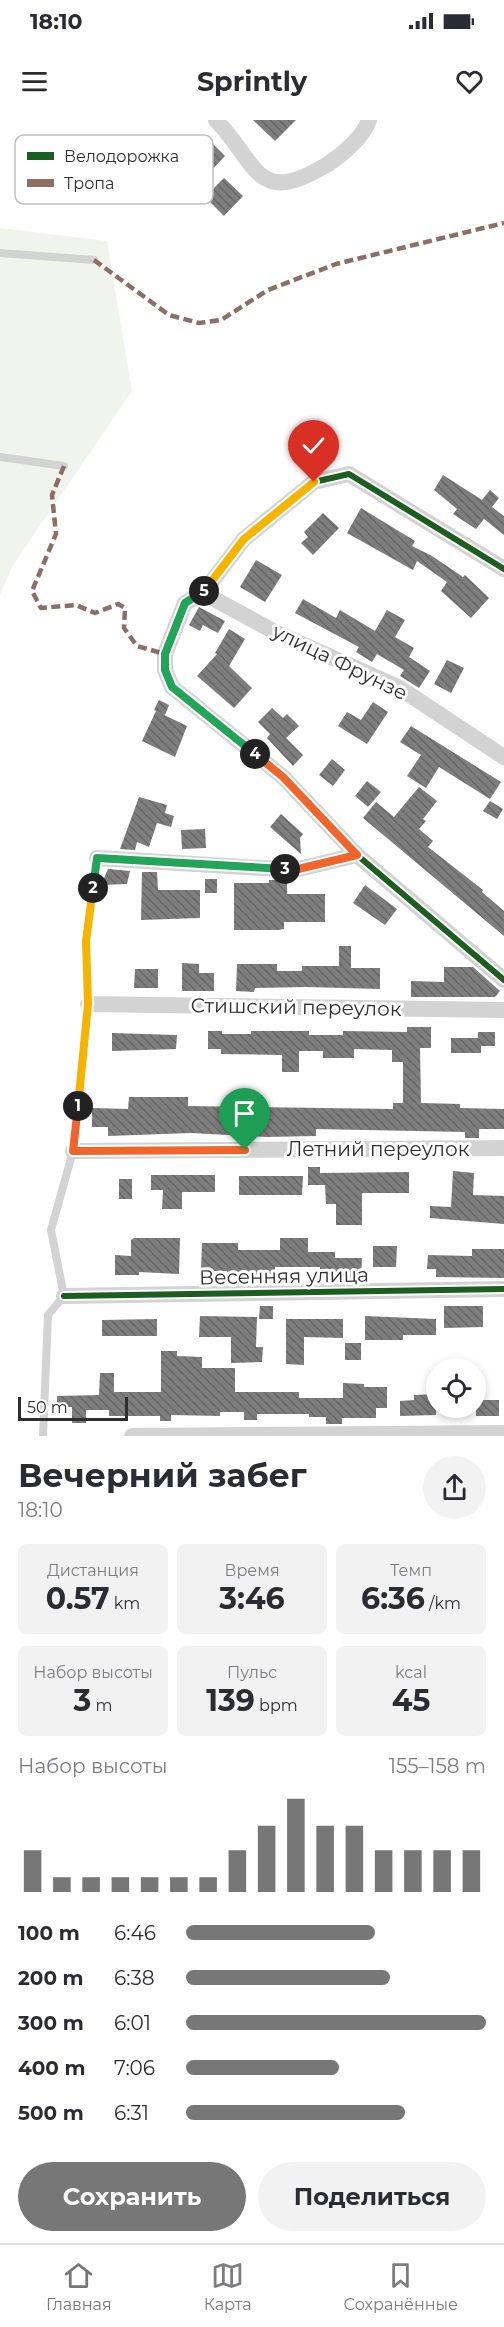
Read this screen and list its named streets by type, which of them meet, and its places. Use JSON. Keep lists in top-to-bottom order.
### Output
{
  "streets": {
    "street": [
      "улица Фрунзе",
      "Стишский переулок",
      "Летний переулок",
      "Весенняя улица"
    ]
  },
  "legend": ["Велодорожка", "Тропа"],
  "scale_bar": "50 m",
  "page": {
    "status": "18:10",
    "header": "Sprintly",
    "pins": [
      "5",
      "4",
      "3",
      "2",
      "1"
    ],
    "scale": "50 m",
    "heading": ["Вечерний забег", "18:10"],
    "stats": [
      ["Дистанция", "0.57 km"],
      ["Время", "3:46"],
      ["Темп", "6:36 /km"],
      ["Набор высоты", "3 m"],
      ["Пульс", "139 bpm"],
      ["kcal", "45"]
    ],
    "chart": ["Набор высоты", "155–158 m"],
    "list": [
      {
        "name": "100 m",
        "note": "6:46"
      },
      {
        "name": "200 m",
        "note": "6:38"
      },
      {
        "name": "300 m",
        "note": "6:01"
      },
      {
        "name": "400 m",
        "note": "7:06"
      },
      {
        "name": "500 m",
        "note": "6:31"
      }
    ],
    "buttons": ["Сохранить", "Поделиться"],
    "tabs": ["Главная", "Карта", "Сохранённые"]
  }
}
